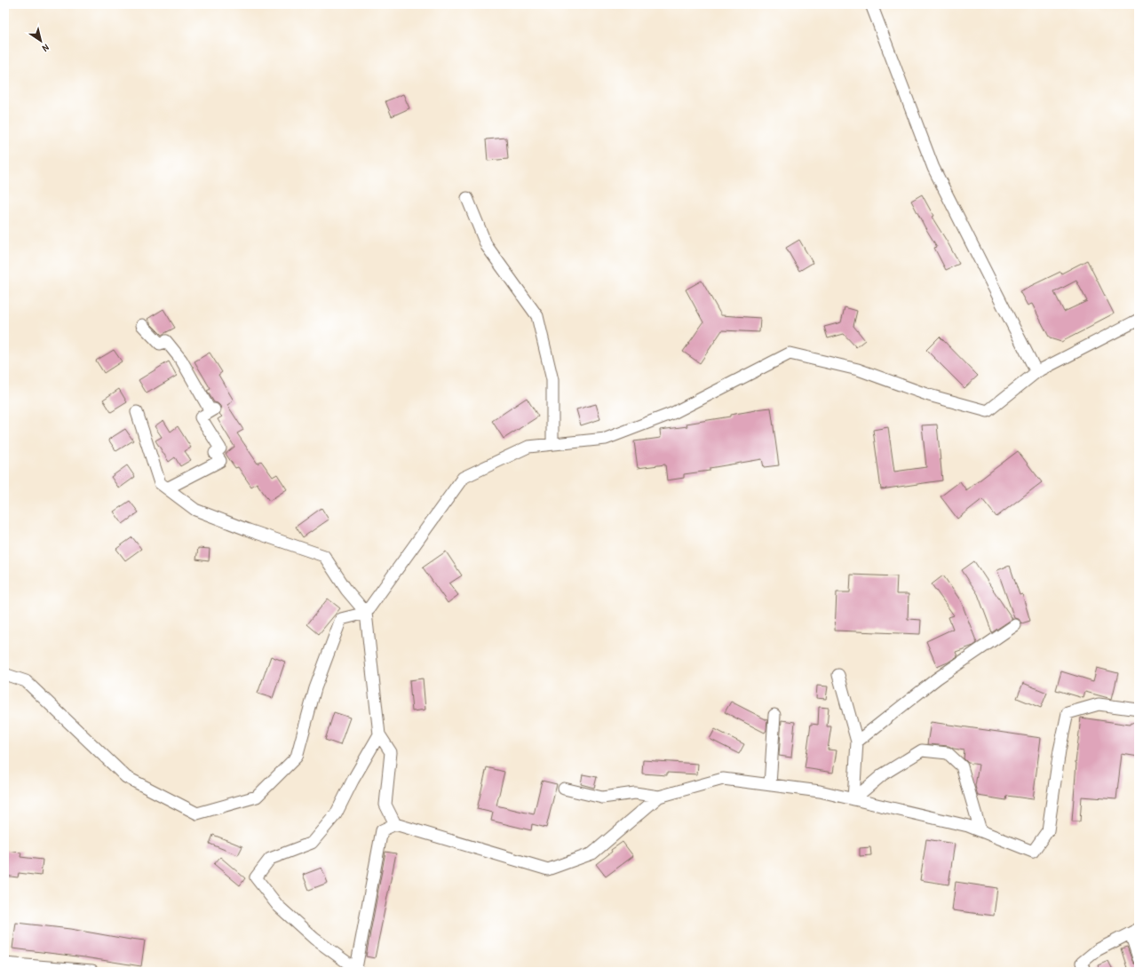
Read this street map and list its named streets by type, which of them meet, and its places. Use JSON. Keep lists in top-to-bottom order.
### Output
{
  "north": "bottom right"
}
